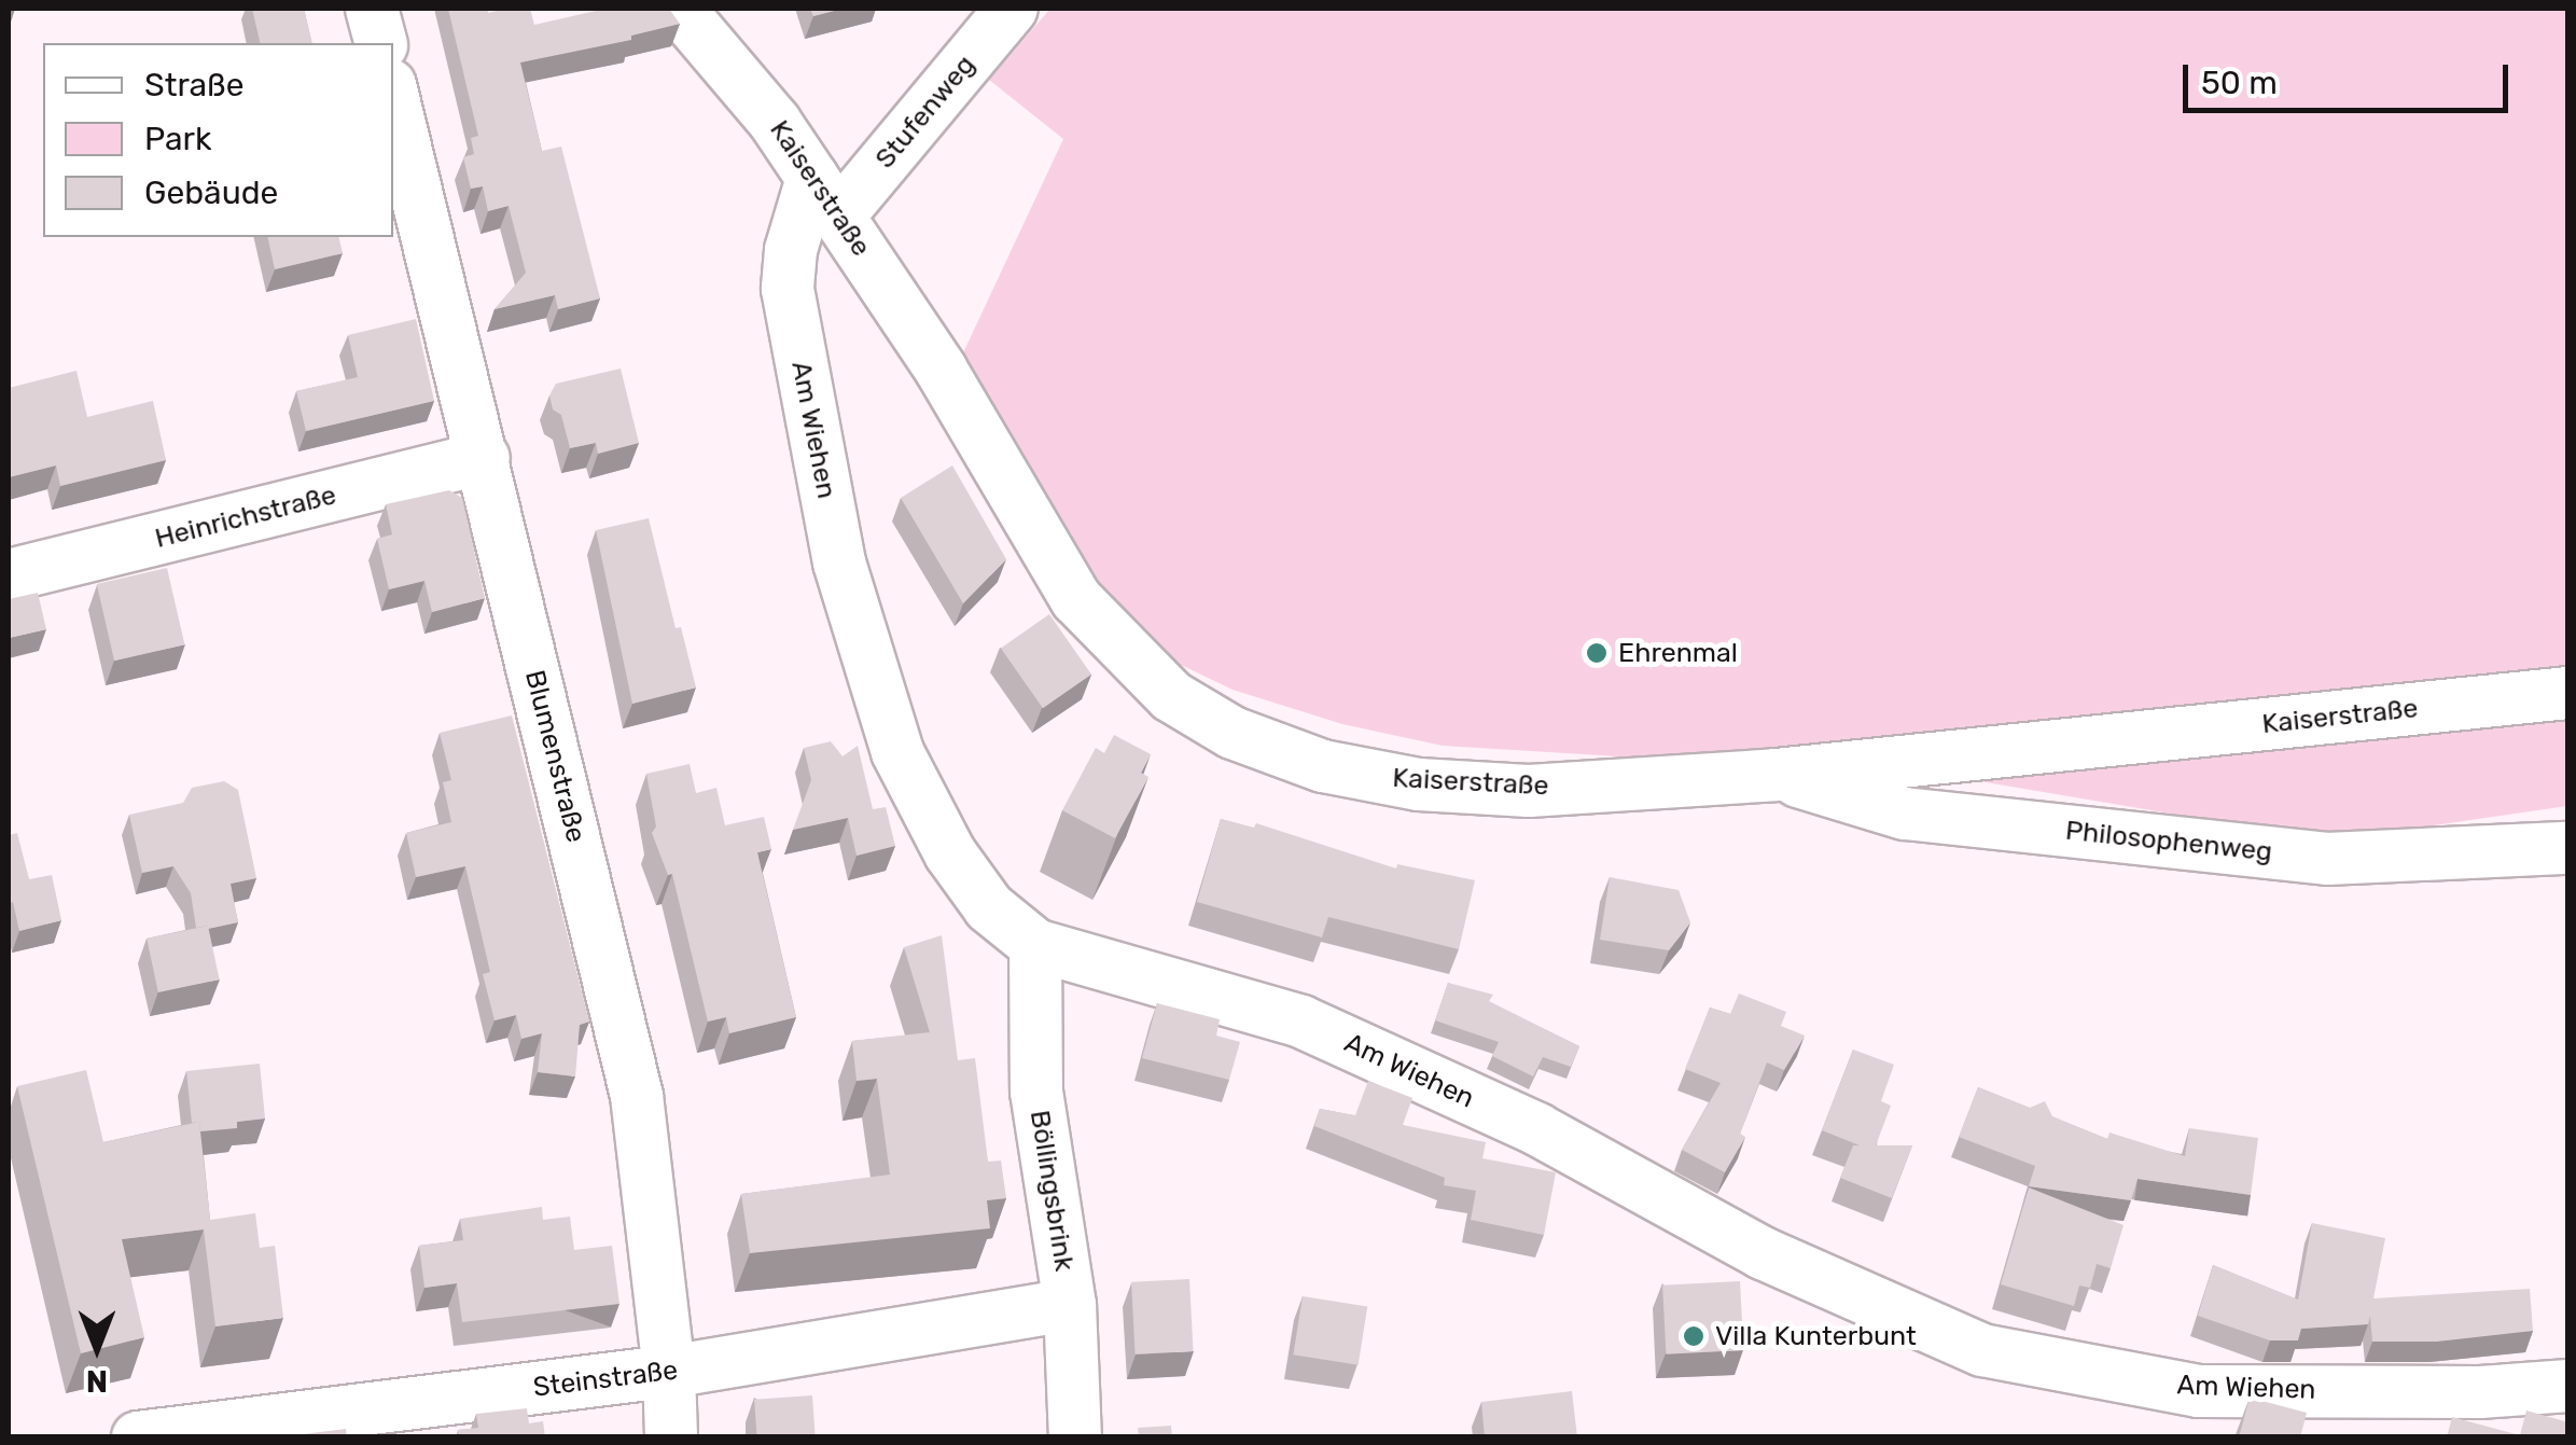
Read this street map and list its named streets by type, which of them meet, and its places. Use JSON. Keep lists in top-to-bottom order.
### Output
{
  "streets": {
    "street": [
      "Stufenweg",
      "Kaiserstraße",
      "Am Wiehen",
      "Heinrichstraße",
      "Blumenstraße",
      "Philosophenweg",
      "Böllingsbrink",
      "Steinstraße"
    ]
  },
  "crossings": [
    ["Stufenweg", "Kaiserstraße"],
    ["Stufenweg", "Am Wiehen"],
    ["Kaiserstraße", "Am Wiehen"],
    ["Kaiserstraße", "Philosophenweg"],
    ["Am Wiehen", "Böllingsbrink"],
    ["Heinrichstraße", "Blumenstraße"],
    ["Blumenstraße", "Steinstraße"],
    ["Böllingsbrink", "Steinstraße"]
  ],
  "places": ["Ehrenmal", "Villa Kunterbunt"],
  "legend": ["Straße", "Park", "Gebäude"],
  "scale_bar": "50 m",
  "north": "bottom"
}
